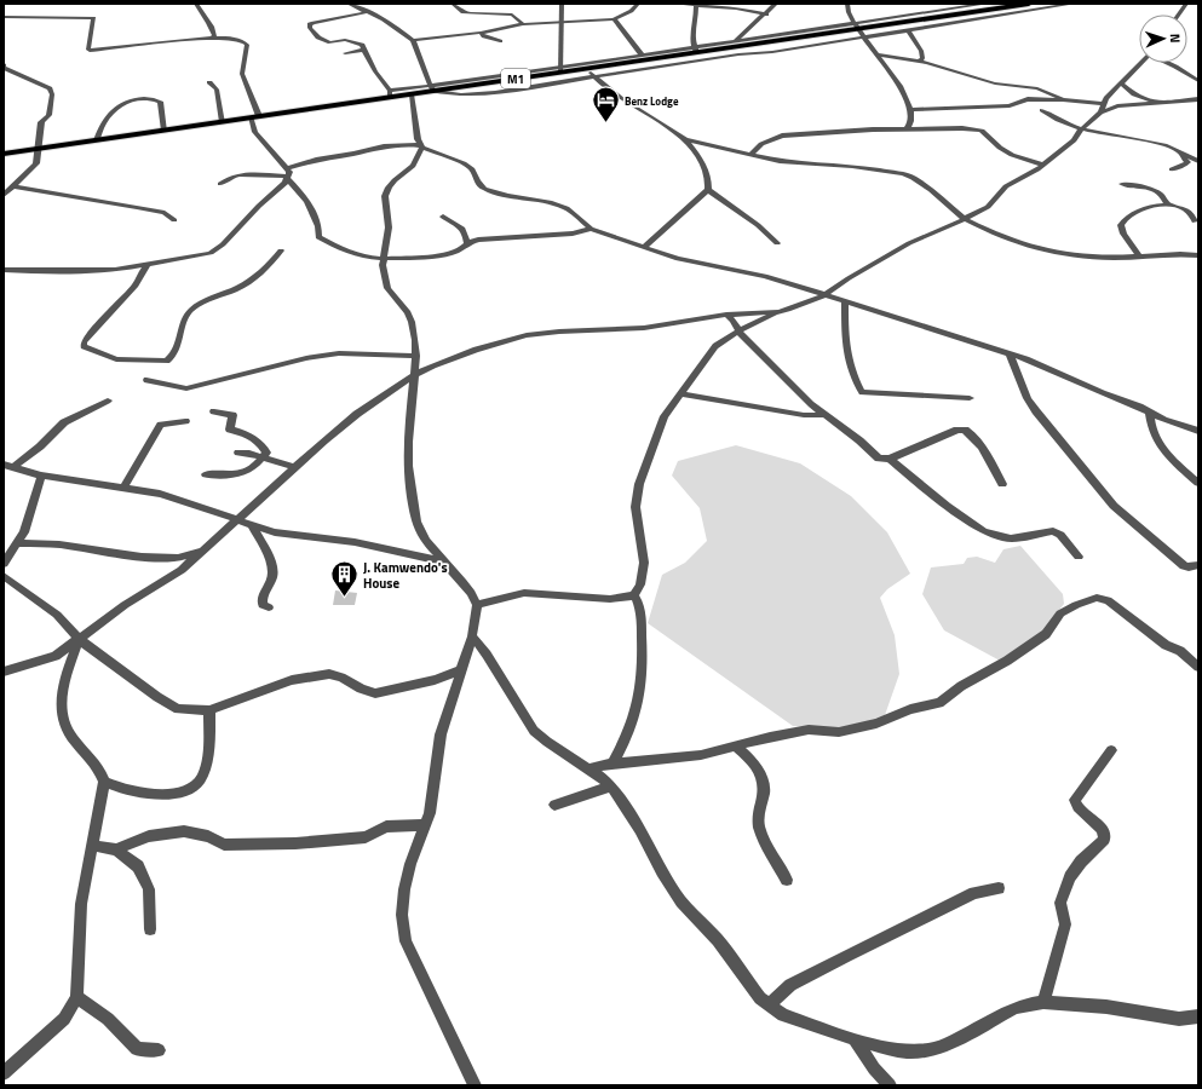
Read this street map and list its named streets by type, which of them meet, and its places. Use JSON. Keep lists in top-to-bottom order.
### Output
{
  "streets": {
    "highway": ["M1"]
  },
  "places": {
    "hotel": ["Benz Lodge"],
    "building": ["J. Kamwendo's House"]
  },
  "north": "right"
}
